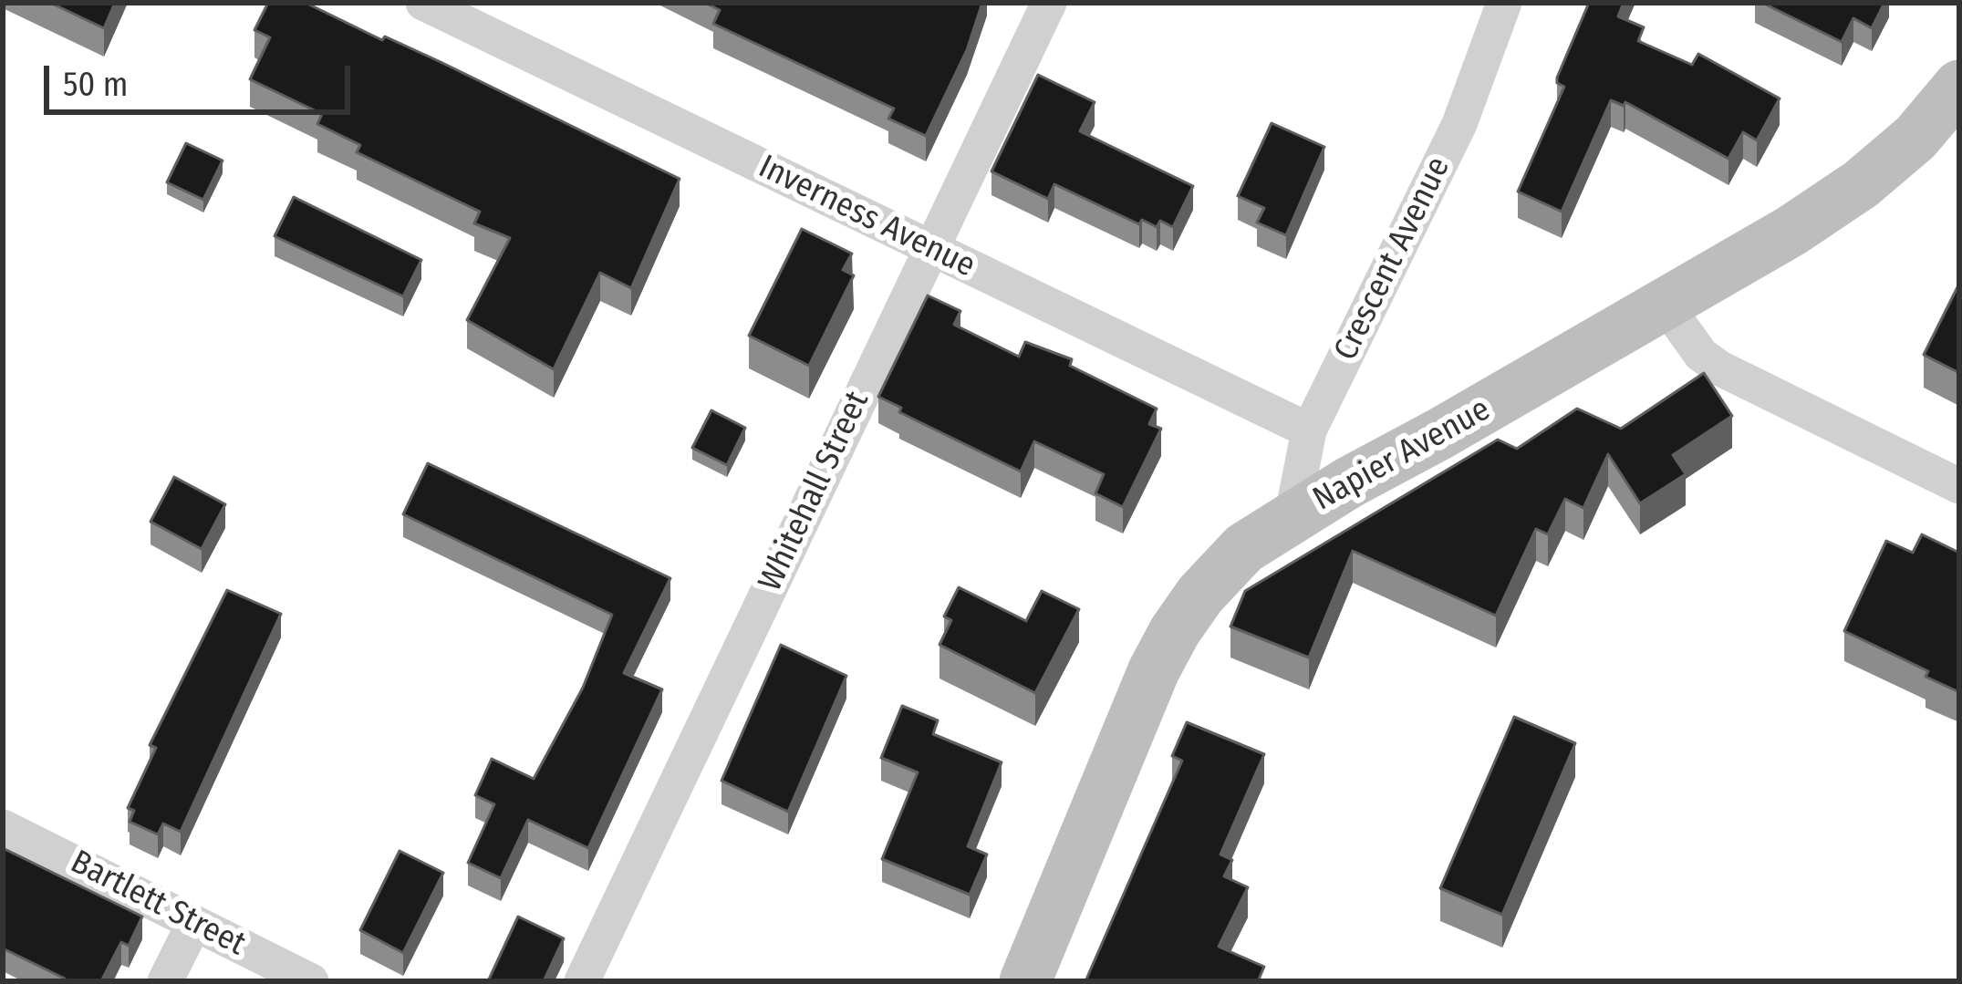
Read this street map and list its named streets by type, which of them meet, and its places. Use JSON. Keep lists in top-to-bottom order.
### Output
{
  "streets": {
    "street": [
      "Inverness Avenue",
      "Crescent Avenue",
      "Napier Avenue",
      "Whitehall Street",
      "Bartlett Street"
    ]
  },
  "crossings": [
    ["Inverness Avenue", "Crescent Avenue"],
    ["Inverness Avenue", "Whitehall Street"],
    ["Crescent Avenue", "Napier Avenue"]
  ],
  "scale_bar": "50 m"
}
